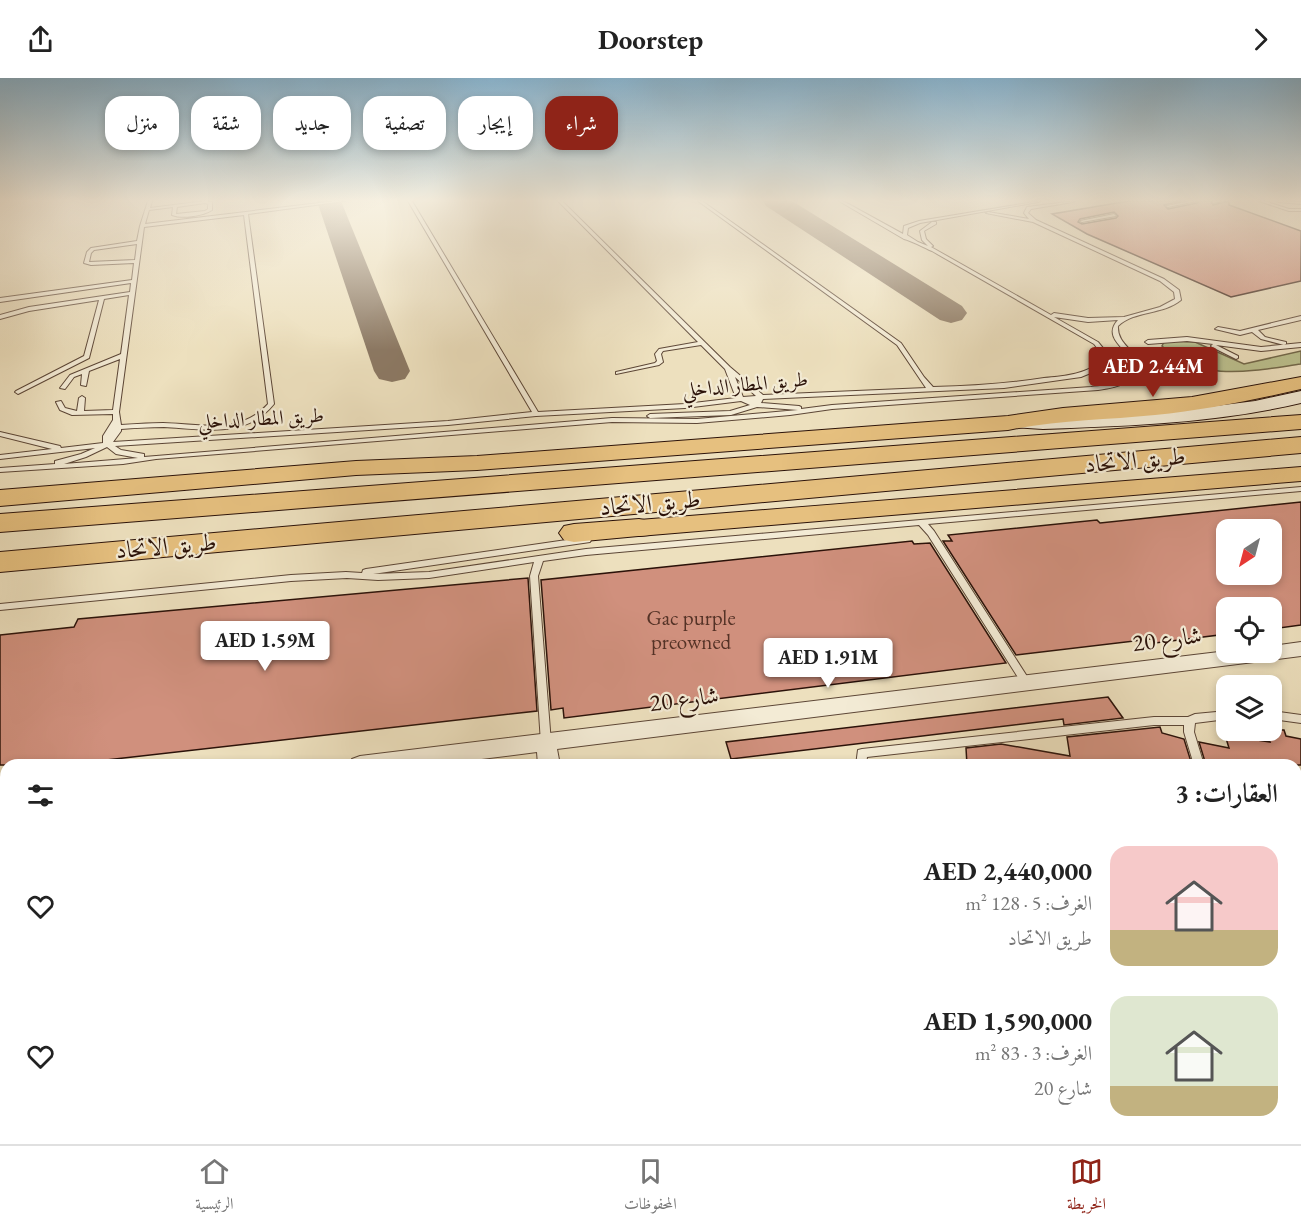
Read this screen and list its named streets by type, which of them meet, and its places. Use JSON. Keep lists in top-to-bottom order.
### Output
{
  "streets": {
    "highway": ["طريق الاتحاد"],
    "street": ["شارع 20"],
    "lane": ["طريق المطار الداخلي"]
  },
  "house_numbers": ["Gac purple preowned"],
  "north": "bottom left",
  "page": {
    "header": "Doorstep",
    "chip": [
      "شراء",
      "إيجار",
      "تصفية",
      "جديد",
      "شقة",
      "منزل"
    ],
    "price": ["AED 2.44M", "AED 1.59M", "AED 1.91M"],
    "heading": "العقارات: 3",
    "list": [
      {
        "name": "AED 2,440,000",
        "note": "الغرف: 5 · 128 m² · طريق الاتحاد"
      },
      {
        "name": "AED 1,590,000",
        "note": "الغرف: 3 · 83 m² · شارع 20"
      }
    ],
    "tabs": ["الخريطة", "المحفوظات", "الرئيسية"]
  }
}
